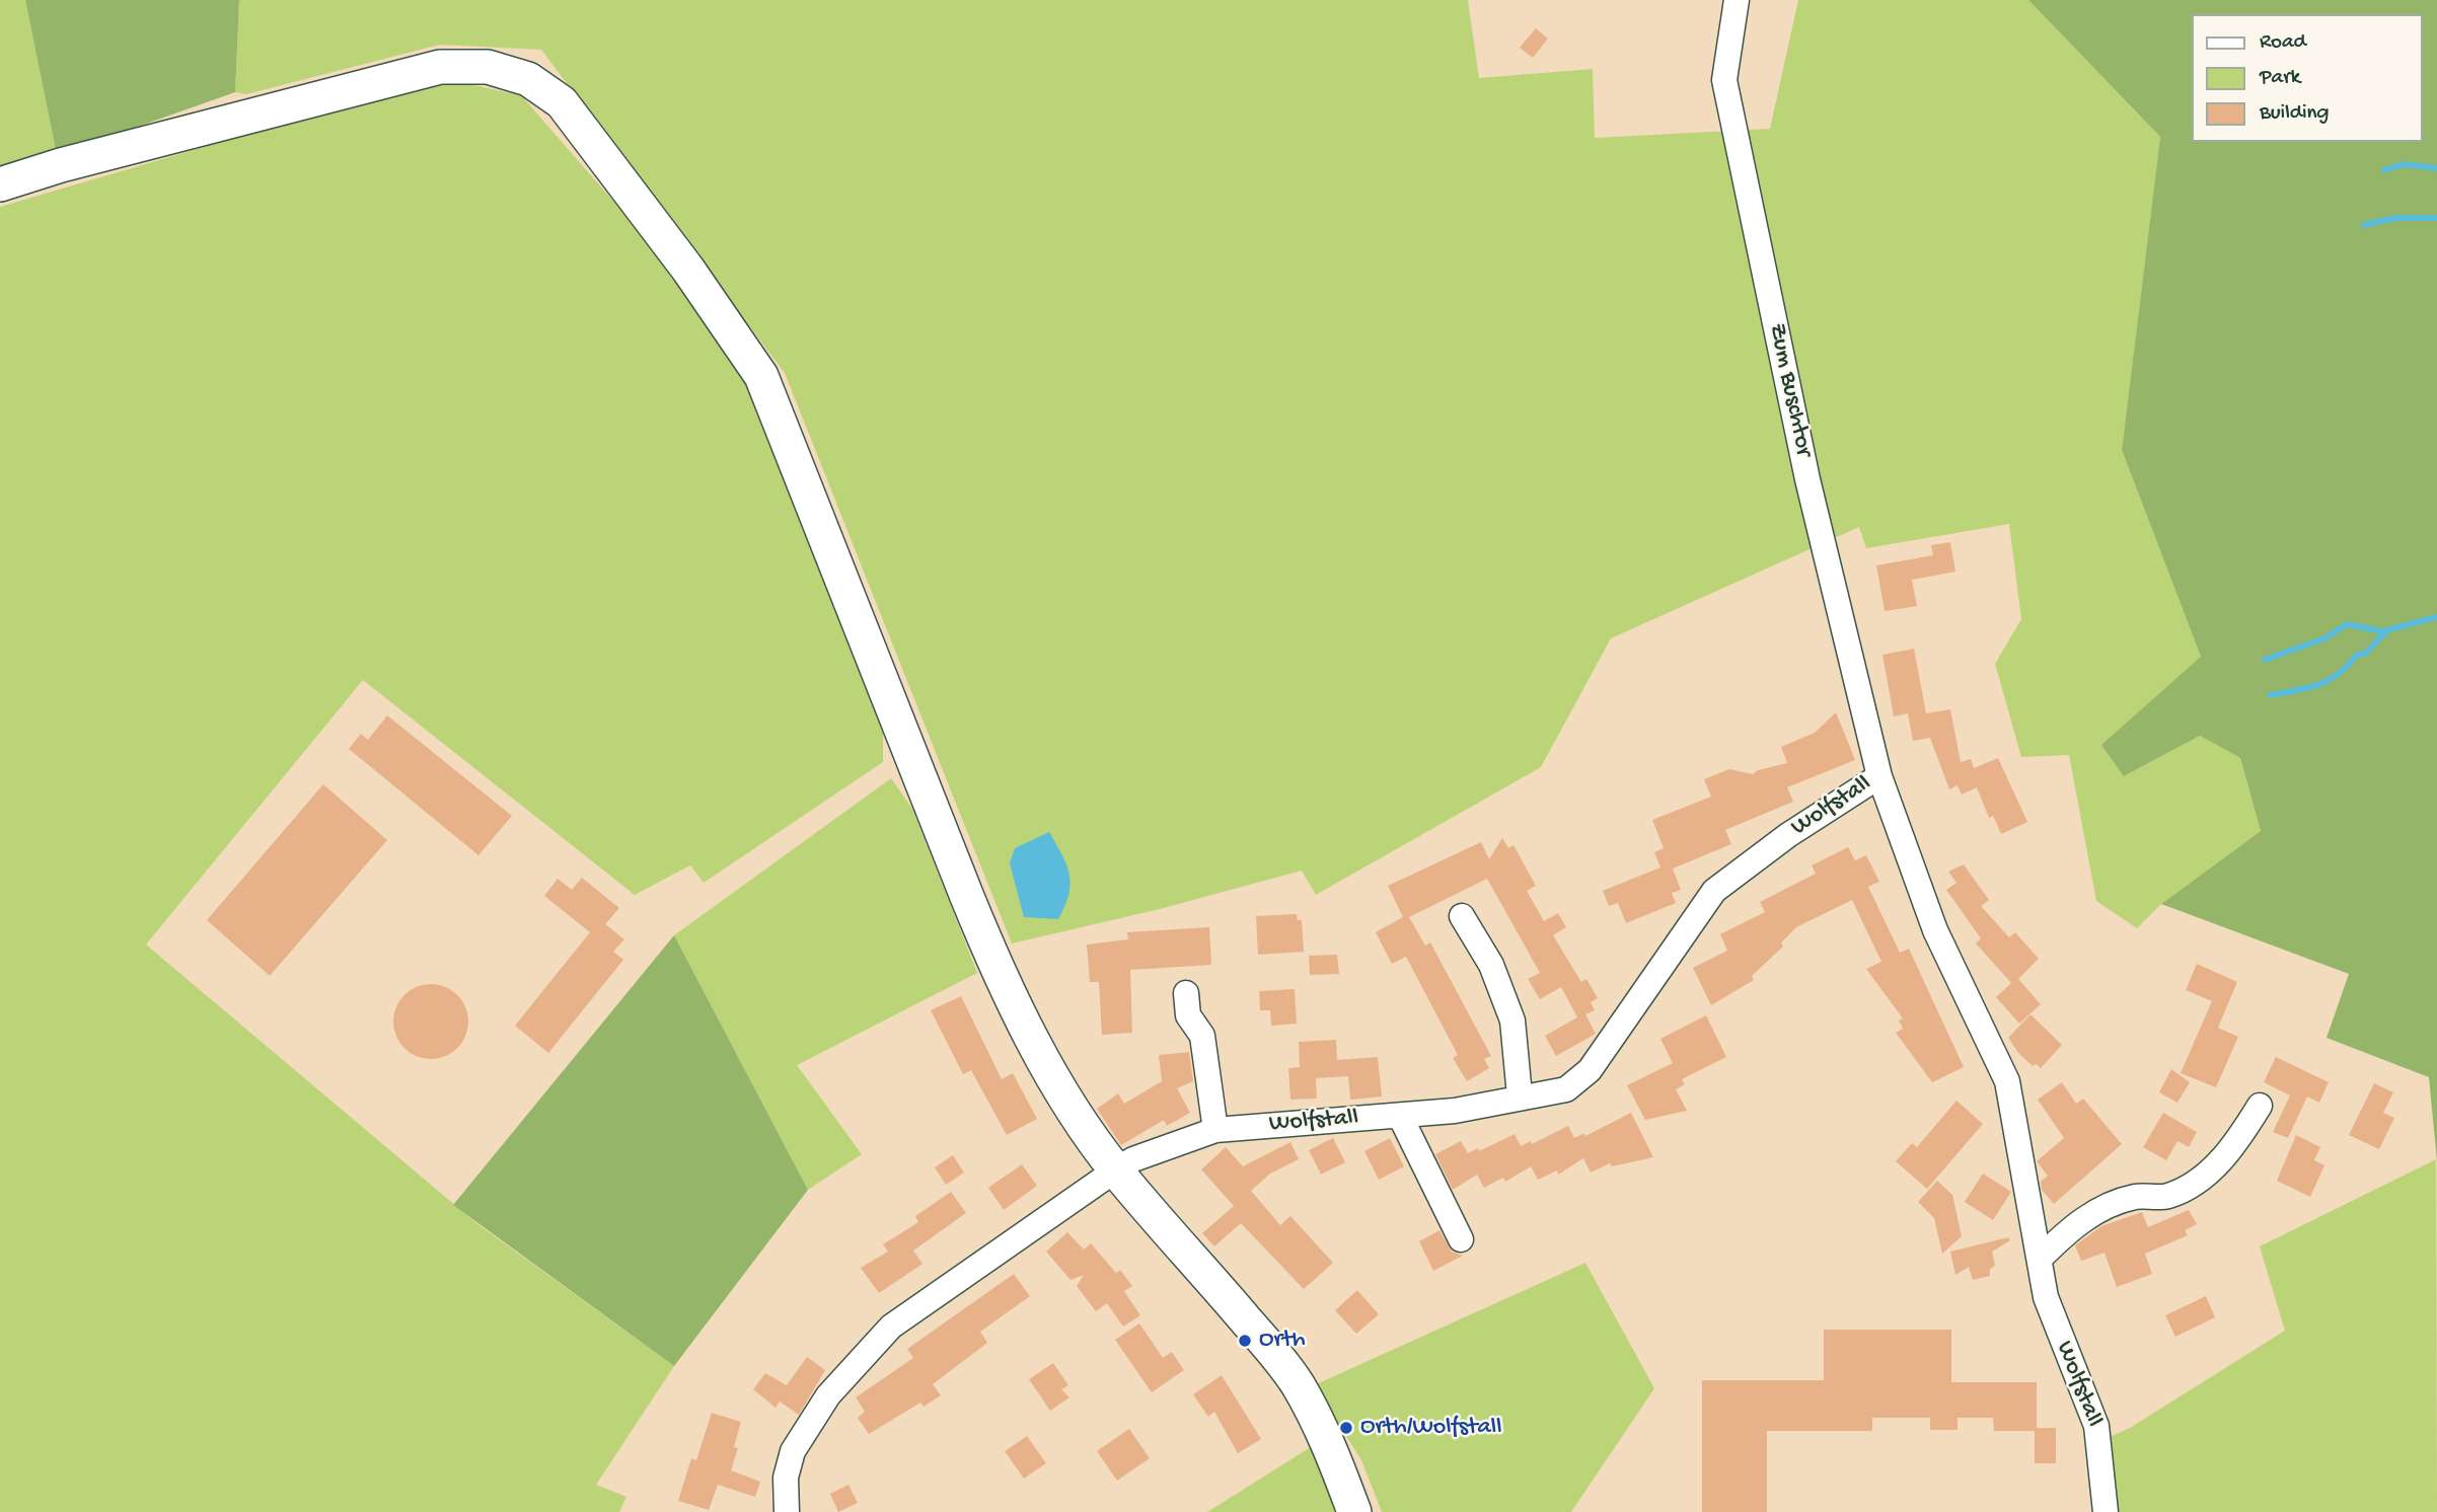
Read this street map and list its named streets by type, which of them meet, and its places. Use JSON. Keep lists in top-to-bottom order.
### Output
{
  "streets": {
    "street": ["Zum Buschtor", "Wolfstall"]
  },
  "crossings": [
    ["Zum Buschtor", "Wolfstall"]
  ],
  "places": ["Orth", "Orth/Wolfstall"],
  "legend": ["Road", "Park", "Building"]
}
